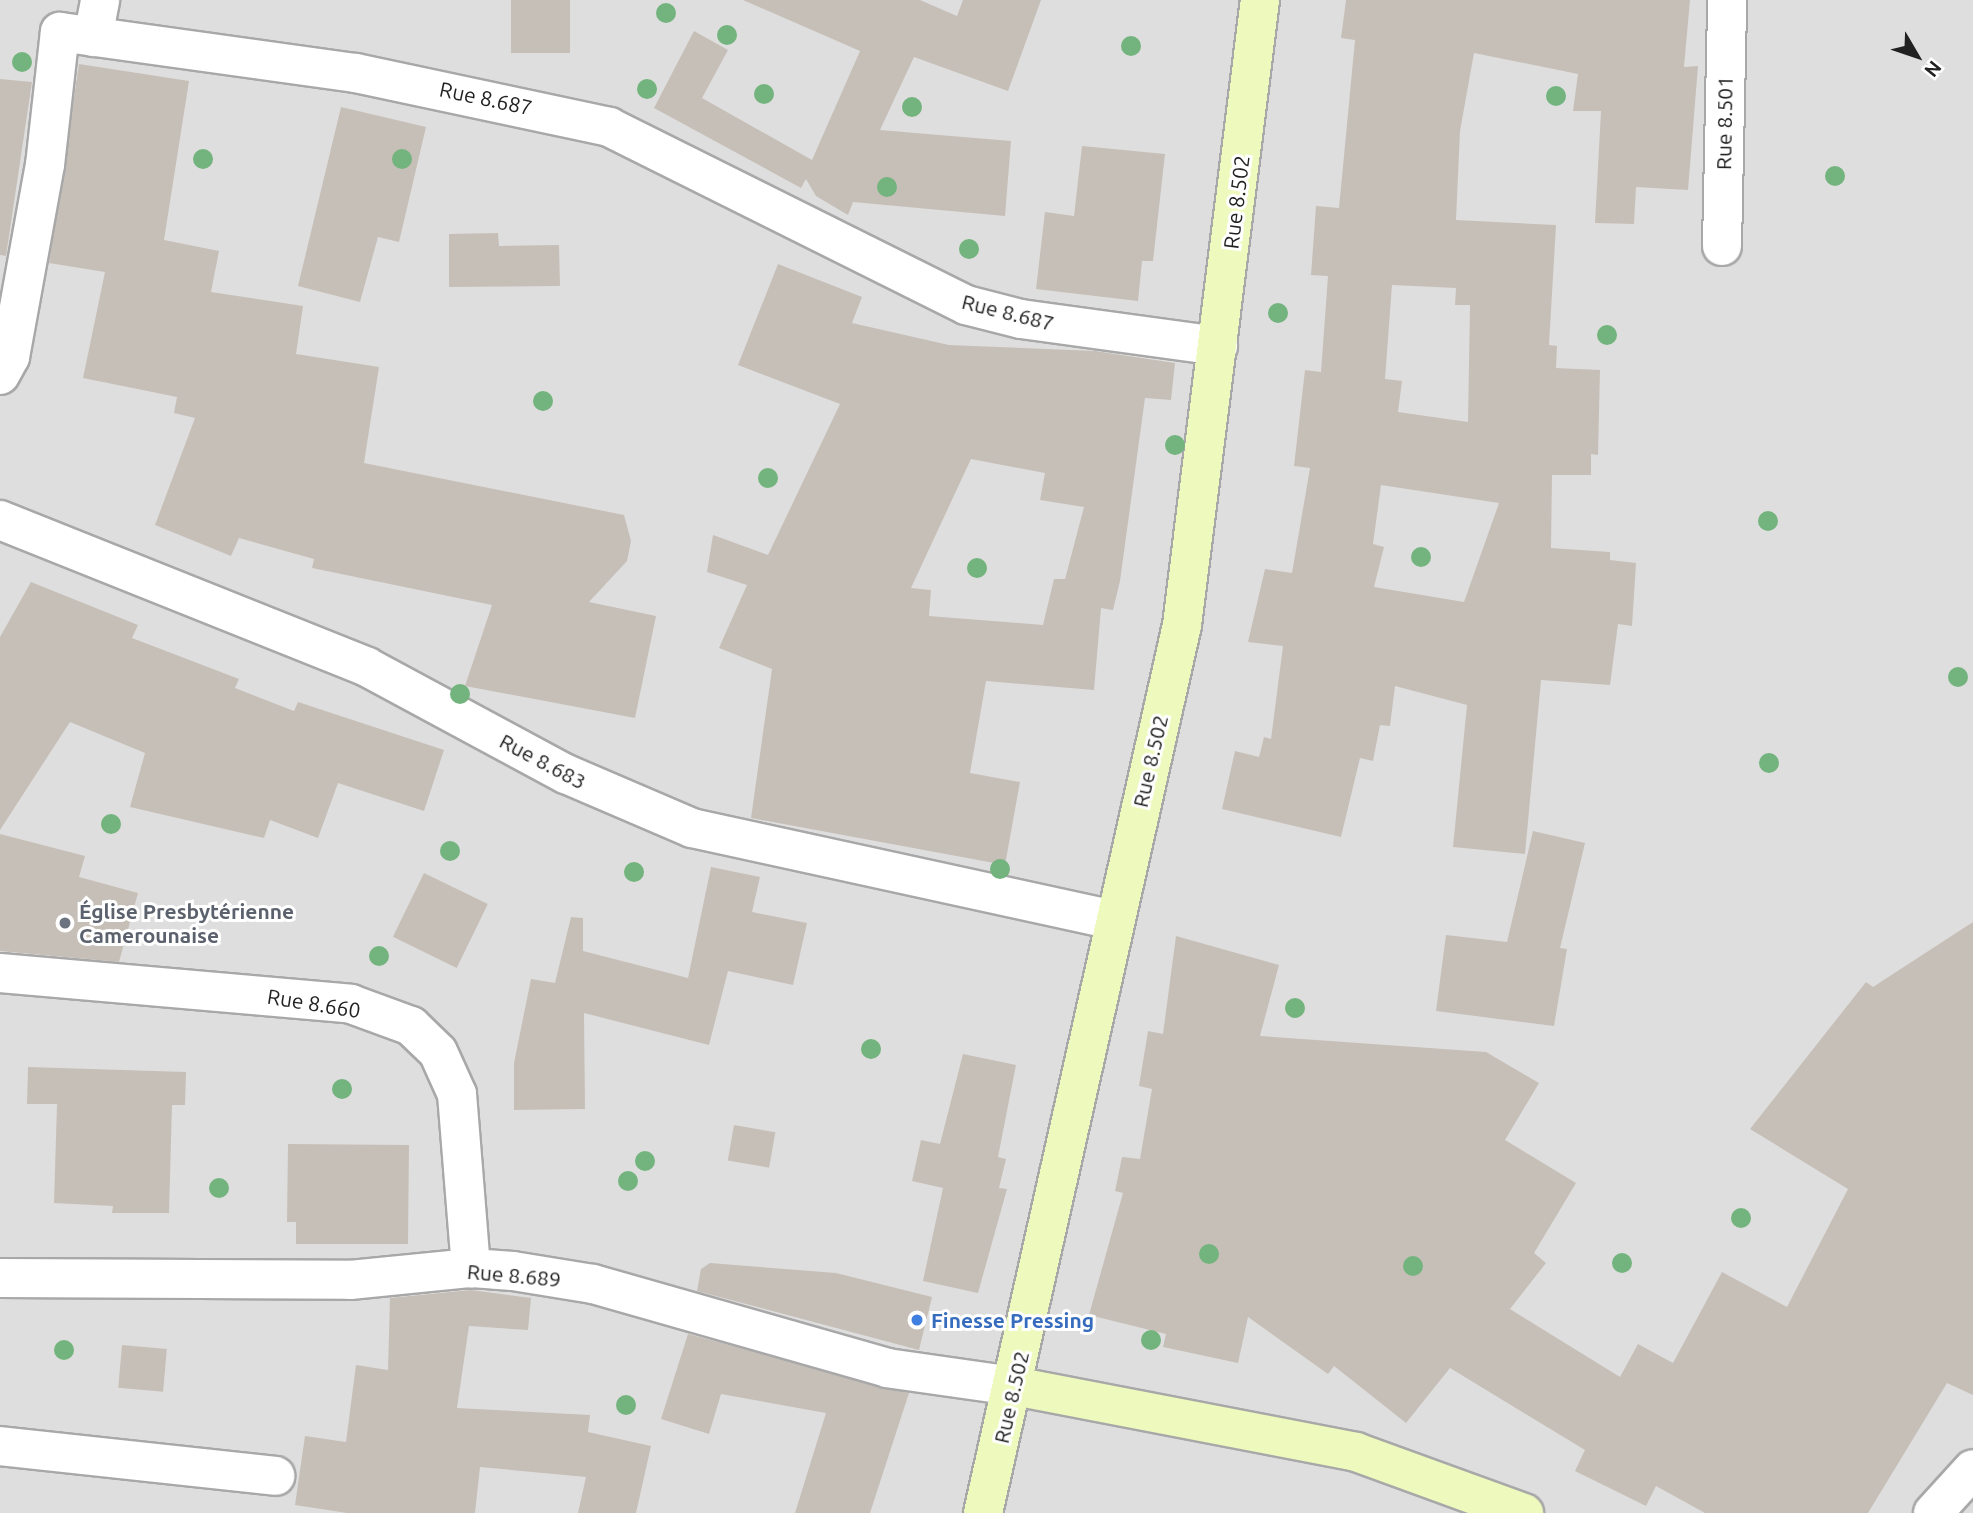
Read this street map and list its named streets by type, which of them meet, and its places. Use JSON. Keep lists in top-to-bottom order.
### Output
{
  "streets": {
    "main road": ["Rue 8.502"],
    "street": [
      "Rue 8.687",
      "Rue 8.501",
      "Rue 8.683",
      "Rue 8.660",
      "Rue 8.689"
    ]
  },
  "crossings": [
    ["Rue 8.687", "Rue 8.502"],
    ["Rue 8.502", "Rue 8.683"],
    ["Rue 8.502", "Rue 8.689"],
    ["Rue 8.660", "Rue 8.689"]
  ],
  "places": ["Église Presbytérienne Camerounaise", "Finesse Pressing"],
  "north": "bottom right"
}
